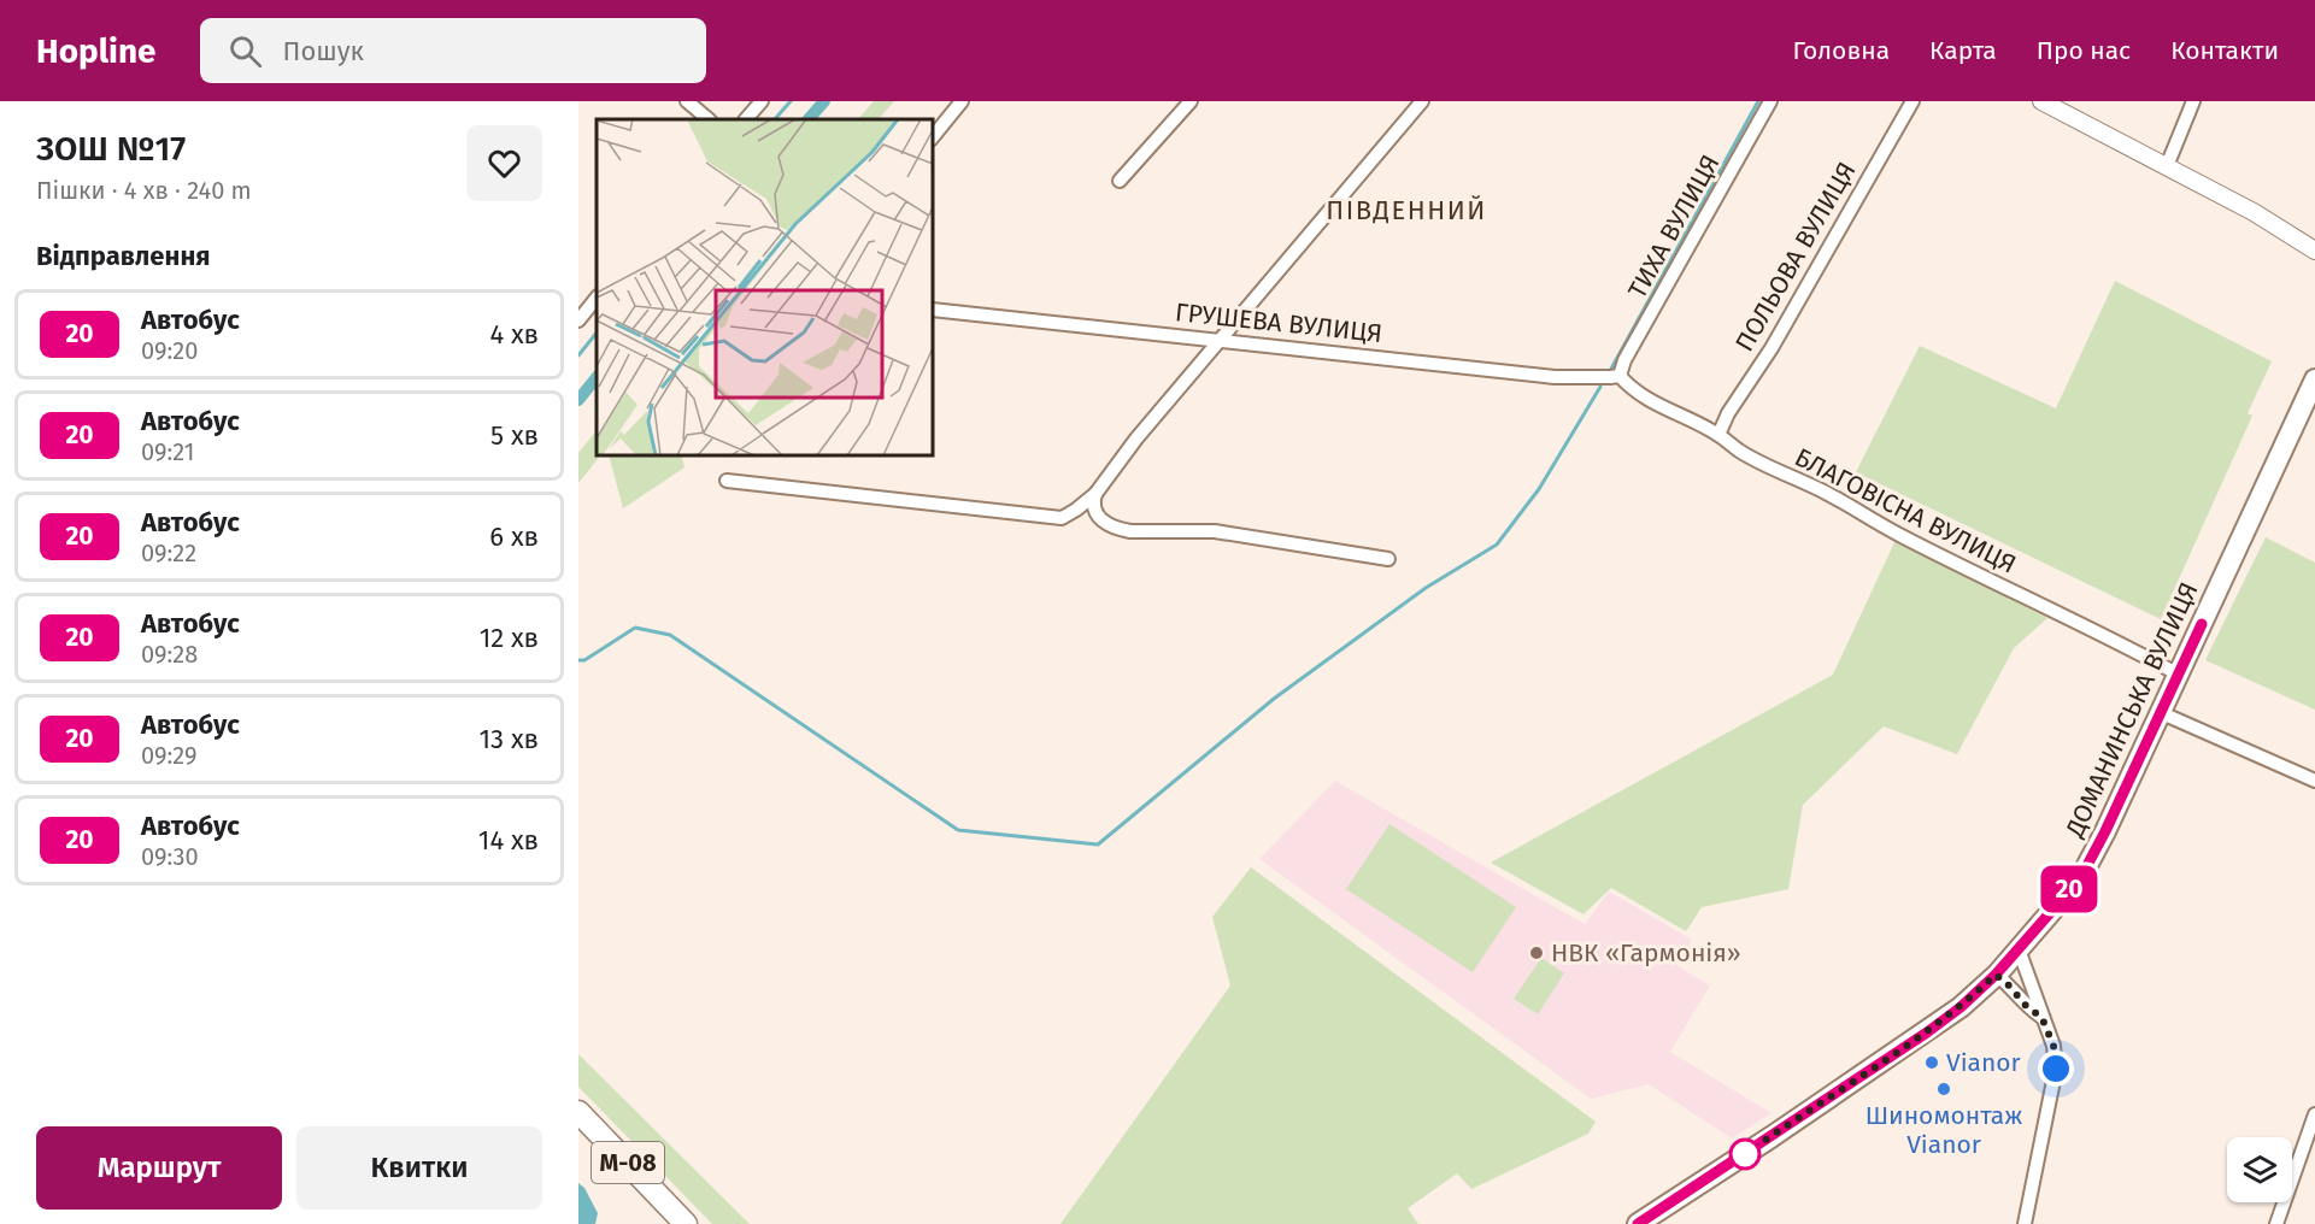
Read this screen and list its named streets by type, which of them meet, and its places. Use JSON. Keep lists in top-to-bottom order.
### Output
{
  "streets": {
    "highway": ["М-08"],
    "main road": ["ДОМАНИНСЬКА ВУЛИЦЯ"],
    "street": [
      "ТИХА ВУЛИЦЯ",
      "ПОЛЬОВА ВУЛИЦЯ",
      "ГРУШЕВА ВУЛИЦЯ",
      "БЛАГОВІСНА ВУЛИЦЯ"
    ]
  },
  "crossings": [
    ["ТИХА ВУЛИЦЯ", "ГРУШЕВА ВУЛИЦЯ"],
    ["ТИХА ВУЛИЦЯ", "БЛАГОВІСНА ВУЛИЦЯ"],
    ["ПОЛЬОВА ВУЛИЦЯ", "БЛАГОВІСНА ВУЛИЦЯ"],
    ["ГРУШЕВА ВУЛИЦЯ", "БЛАГОВІСНА ВУЛИЦЯ"],
    ["БЛАГОВІСНА ВУЛИЦЯ", "ДОМАНИНСЬКА ВУЛИЦЯ"]
  ],
  "districts": ["ПІВДЕННИЙ"],
  "places": ["НВК «Гармонія»", "Vianor", "Шиномонтаж Vianor"],
  "lines": ["bus line 20"],
  "page": {
    "header": "Hopline",
    "search": "Пошук",
    "nav": [
      "Головна",
      "Карта",
      "Про нас",
      "Контакти"
    ],
    "heading": [
      ["ЗОШ №17", "Пішки · 4 хв · 240 m"],
      "Відправлення"
    ],
    "on_map": "20",
    "list": [
      {
        "mark": "20",
        "name": "Автобус",
        "note": "09:20",
        "value": "4 хв"
      },
      {
        "mark": "20",
        "name": "Автобус",
        "note": "09:21",
        "value": "5 хв"
      },
      {
        "mark": "20",
        "name": "Автобус",
        "note": "09:22",
        "value": "6 хв"
      },
      {
        "mark": "20",
        "name": "Автобус",
        "note": "09:28",
        "value": "12 хв"
      },
      {
        "mark": "20",
        "name": "Автобус",
        "note": "09:29",
        "value": "13 хв"
      },
      {
        "mark": "20",
        "name": "Автобус",
        "note": "09:30",
        "value": "14 хв"
      }
    ],
    "buttons": ["Маршрут", "Квитки"]
  }
}
